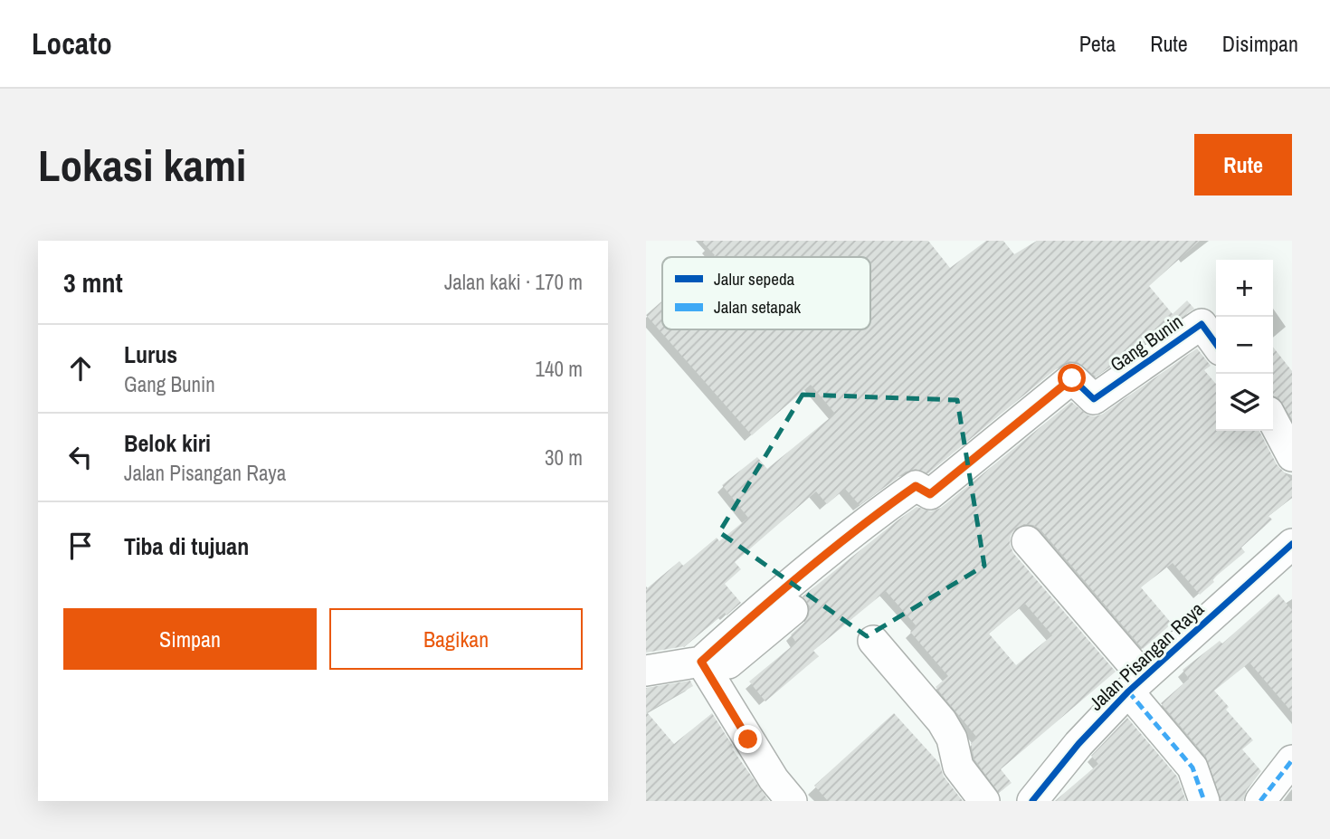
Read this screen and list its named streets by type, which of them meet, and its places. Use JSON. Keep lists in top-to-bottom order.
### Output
{
  "streets": {
    "street": ["Gang Bunin", "Jalan Pisangan Raya"]
  },
  "legend": ["Jalur sepeda", "Jalan setapak"],
  "page": {
    "header": "Locato",
    "nav": ["Peta", "Rute", "Disimpan"],
    "buttons": [
      "Rute",
      ["Simpan", "Bagikan"]
    ],
    "title": "Lokasi kami",
    "heading": ["3 mnt", "Jalan kaki · 170 m"],
    "map_buttons": ["+", "−"],
    "list": [
      ["Lurus", "Gang Bunin", "140 m"],
      ["Belok kiri", "Jalan Pisangan Raya", "30 m"],
      "Tiba di tujuan"
    ]
  }
}
